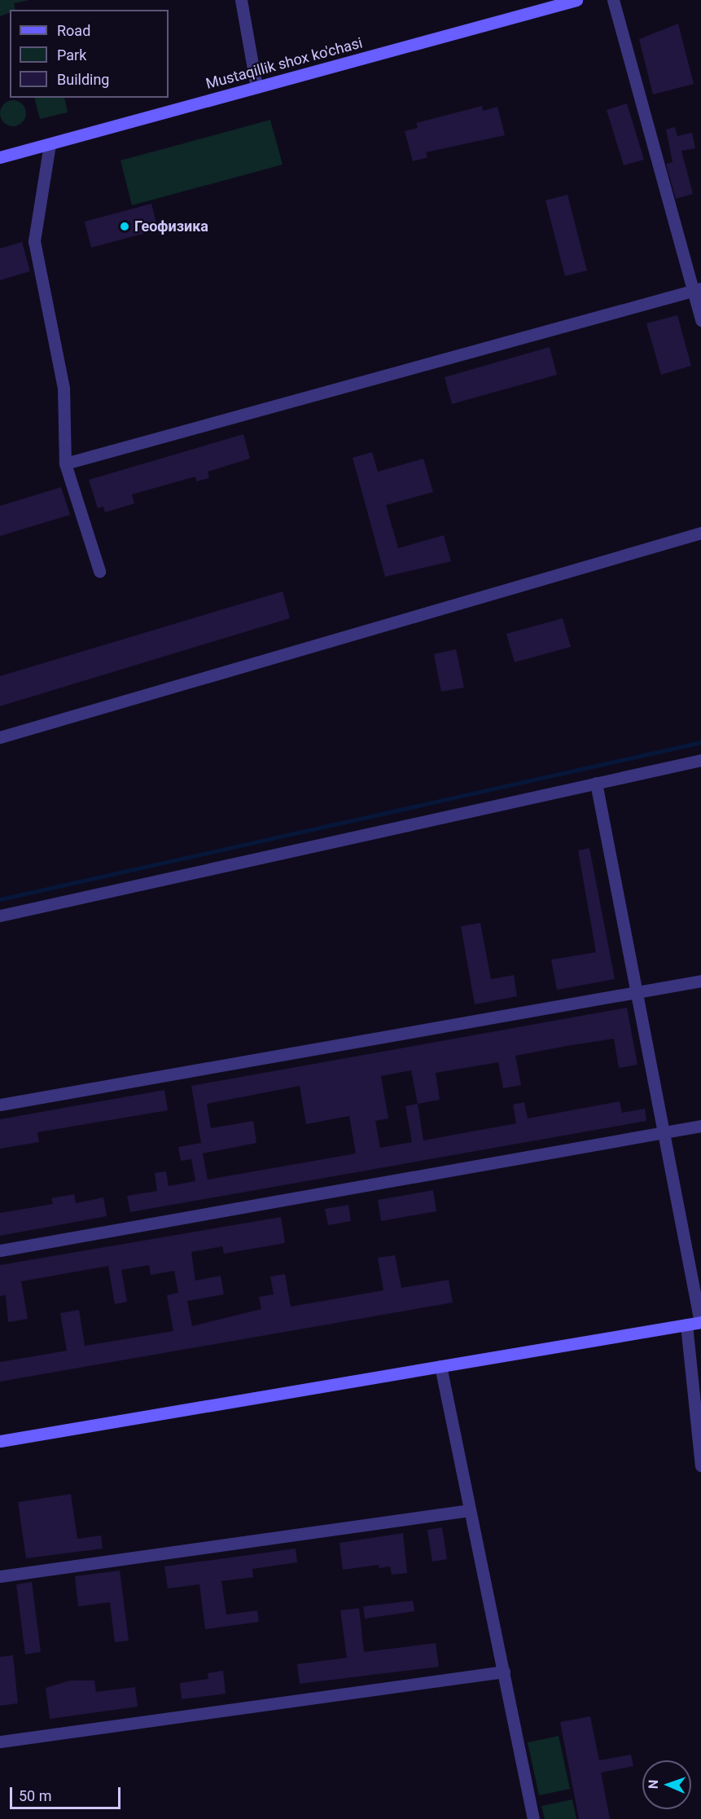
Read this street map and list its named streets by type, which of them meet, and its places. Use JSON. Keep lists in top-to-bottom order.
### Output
{
  "streets": {
    "street": ["Mustaqillik shox ko'chasi"]
  },
  "places": ["Геофизика"],
  "legend": ["Road", "Park", "Building"],
  "scale_bar": "50 m",
  "north": "left"
}
